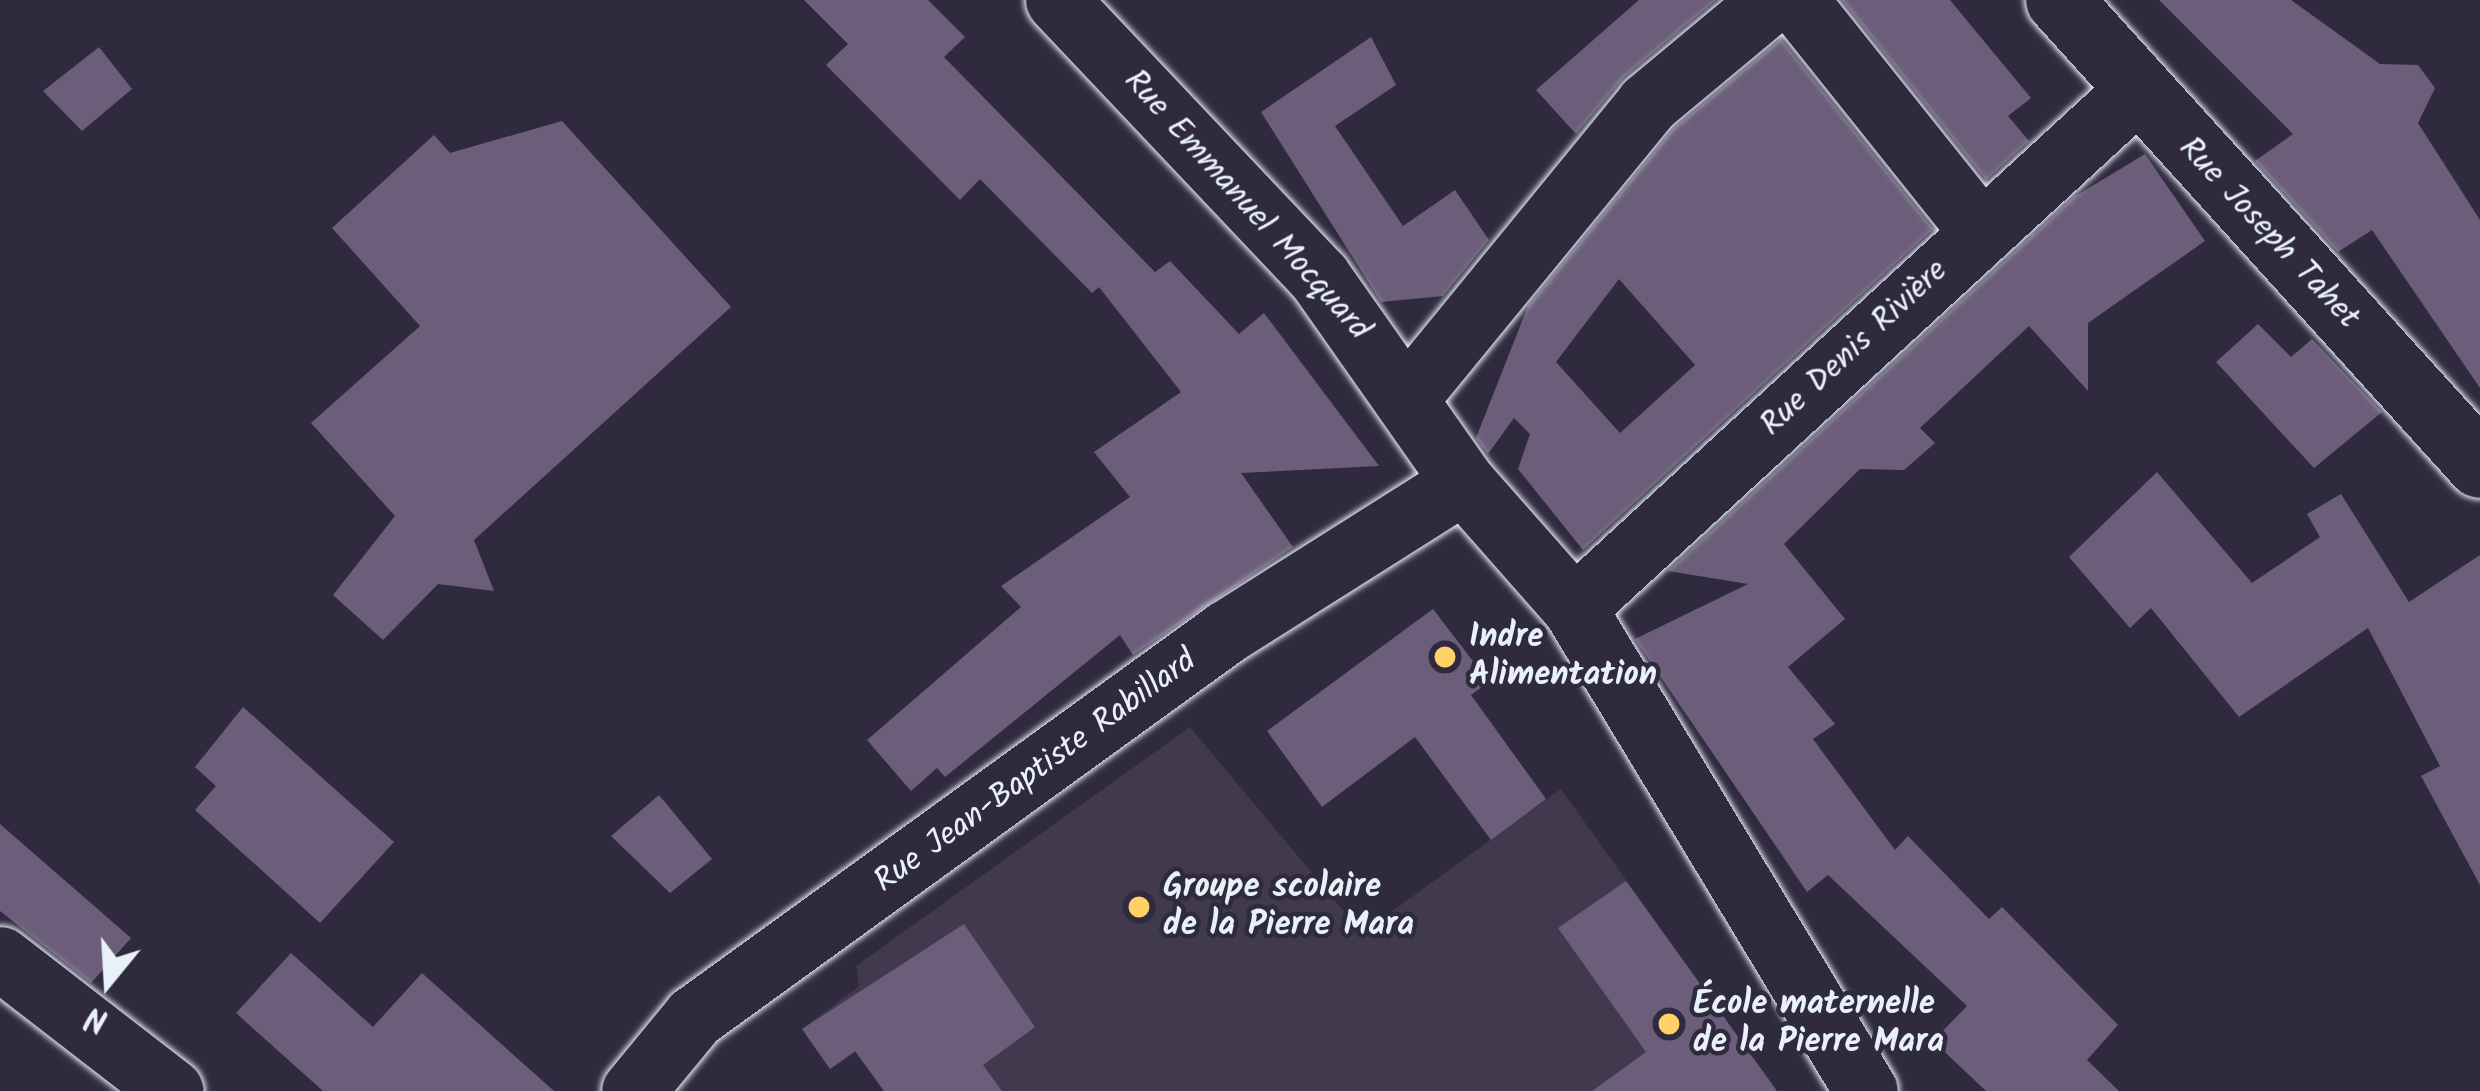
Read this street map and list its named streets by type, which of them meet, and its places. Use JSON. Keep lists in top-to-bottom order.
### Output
{
  "streets": {
    "street": [
      "Rue Emmanuel Mocquard",
      "Rue Joseph Tahet",
      "Rue Denis Rivière",
      "Rue Jean-Baptiste Rabillard"
    ]
  },
  "crossings": [
    ["Rue Emmanuel Mocquard", "Rue Jean-Baptiste Rabillard"],
    ["Rue Joseph Tahet", "Rue Denis Rivière"]
  ],
  "places": ["Indre Alimentation", "Groupe scolaire de la Pierre Mara", "École maternelle de la Pierre Mara"],
  "north": "bottom"
}
